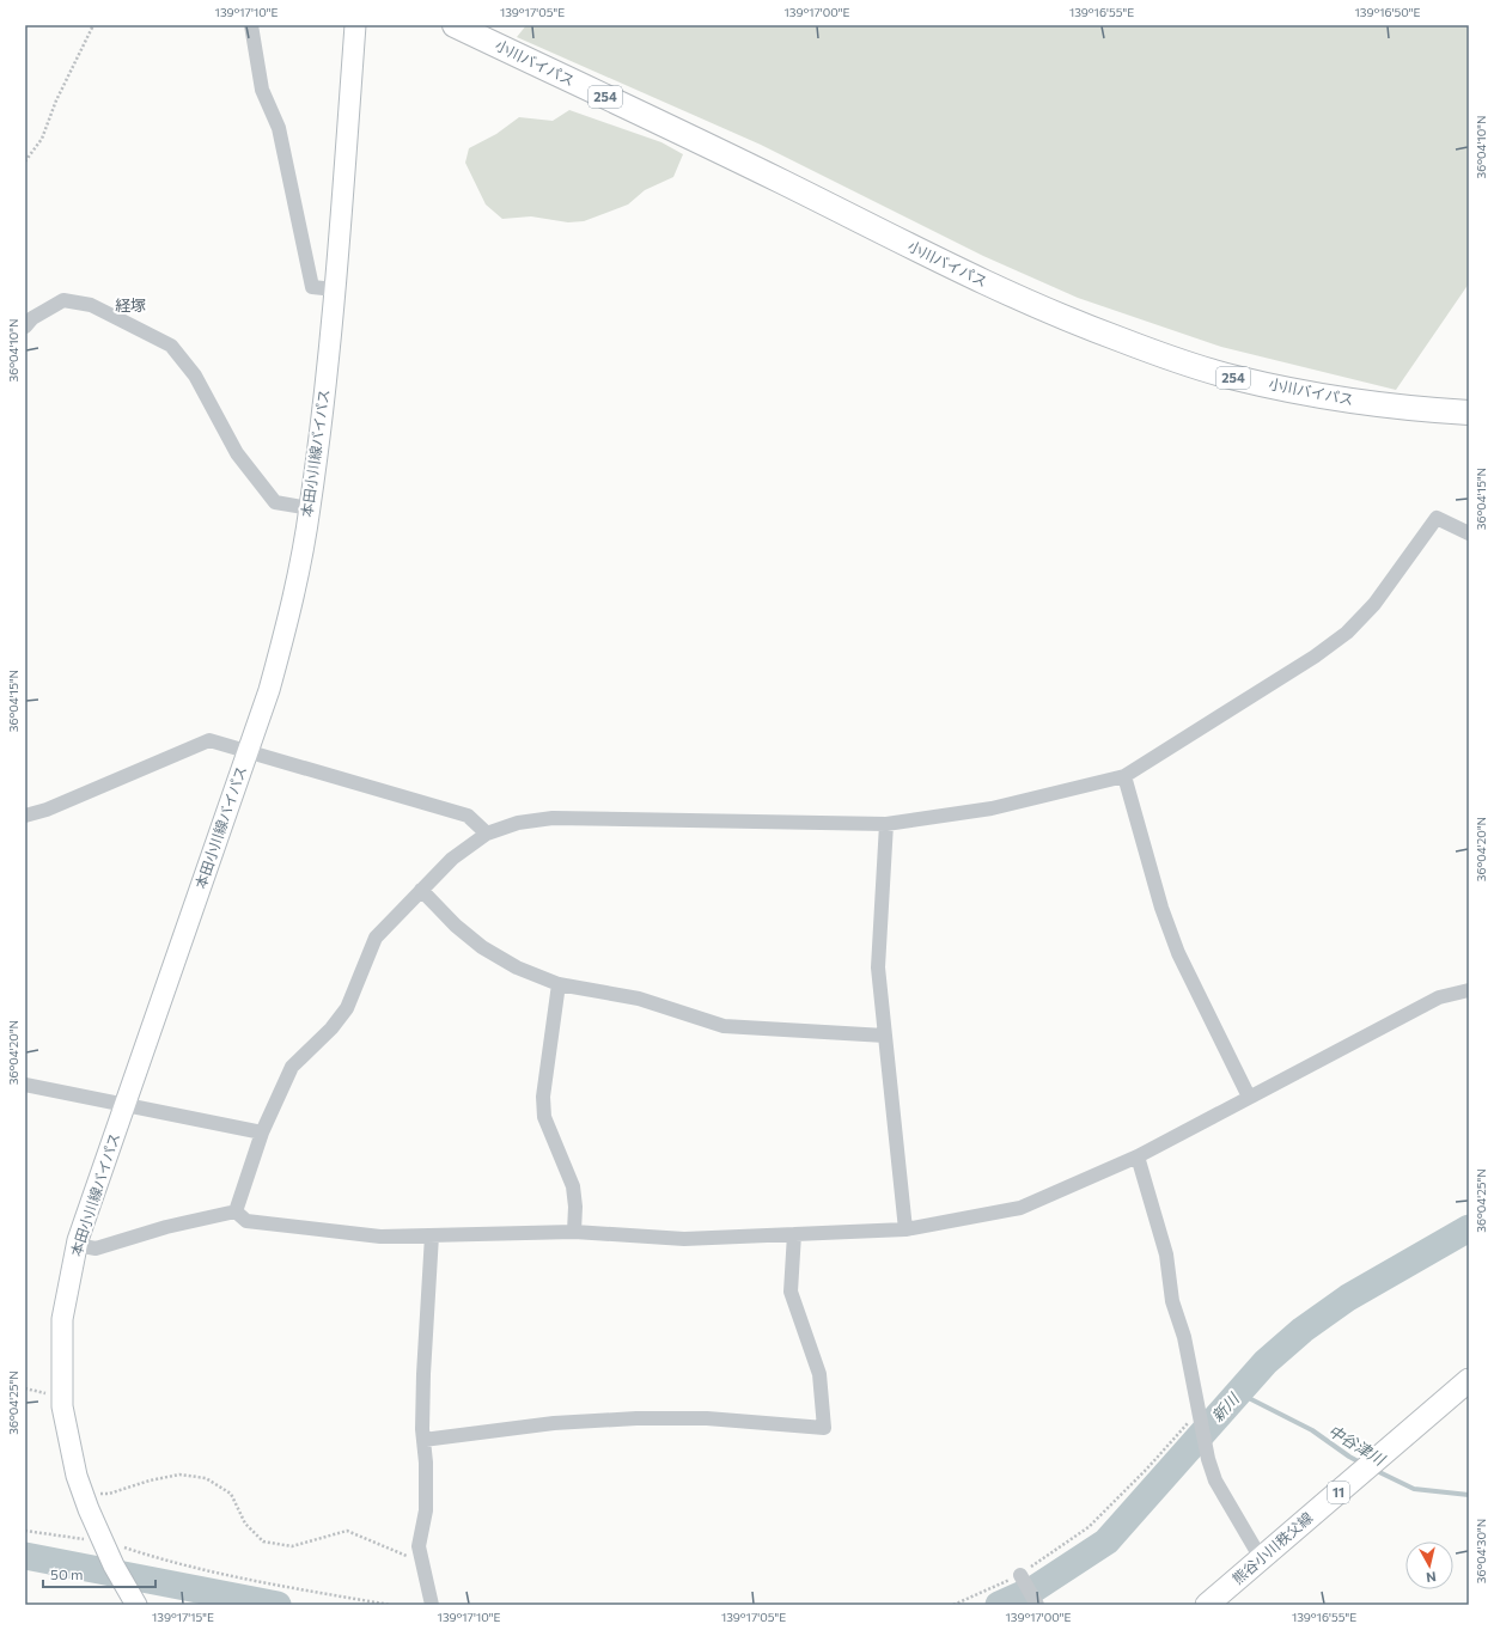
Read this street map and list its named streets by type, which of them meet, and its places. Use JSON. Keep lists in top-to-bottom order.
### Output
{
  "streets": {
    "highway": ["小川バイパス", "254"],
    "main road": ["本田小川線バイパス", "11", "熊谷小川秩父線"]
  },
  "districts": ["経塚"],
  "water": ["新川", "中谷津川"],
  "scale_bar": "50 m",
  "north": "bottom",
  "coordinates": [
    "139°17'10\"E",
    "139°17'05\"E",
    "139°17'00\"E",
    "139°16'55\"E",
    "139°16'50\"E",
    "36°04'10\"N",
    "36°04'15\"N",
    "36°04'20\"N",
    "36°04'25\"N",
    "36°04'30\"N",
    "139°17'15\"E"
  ]
}
